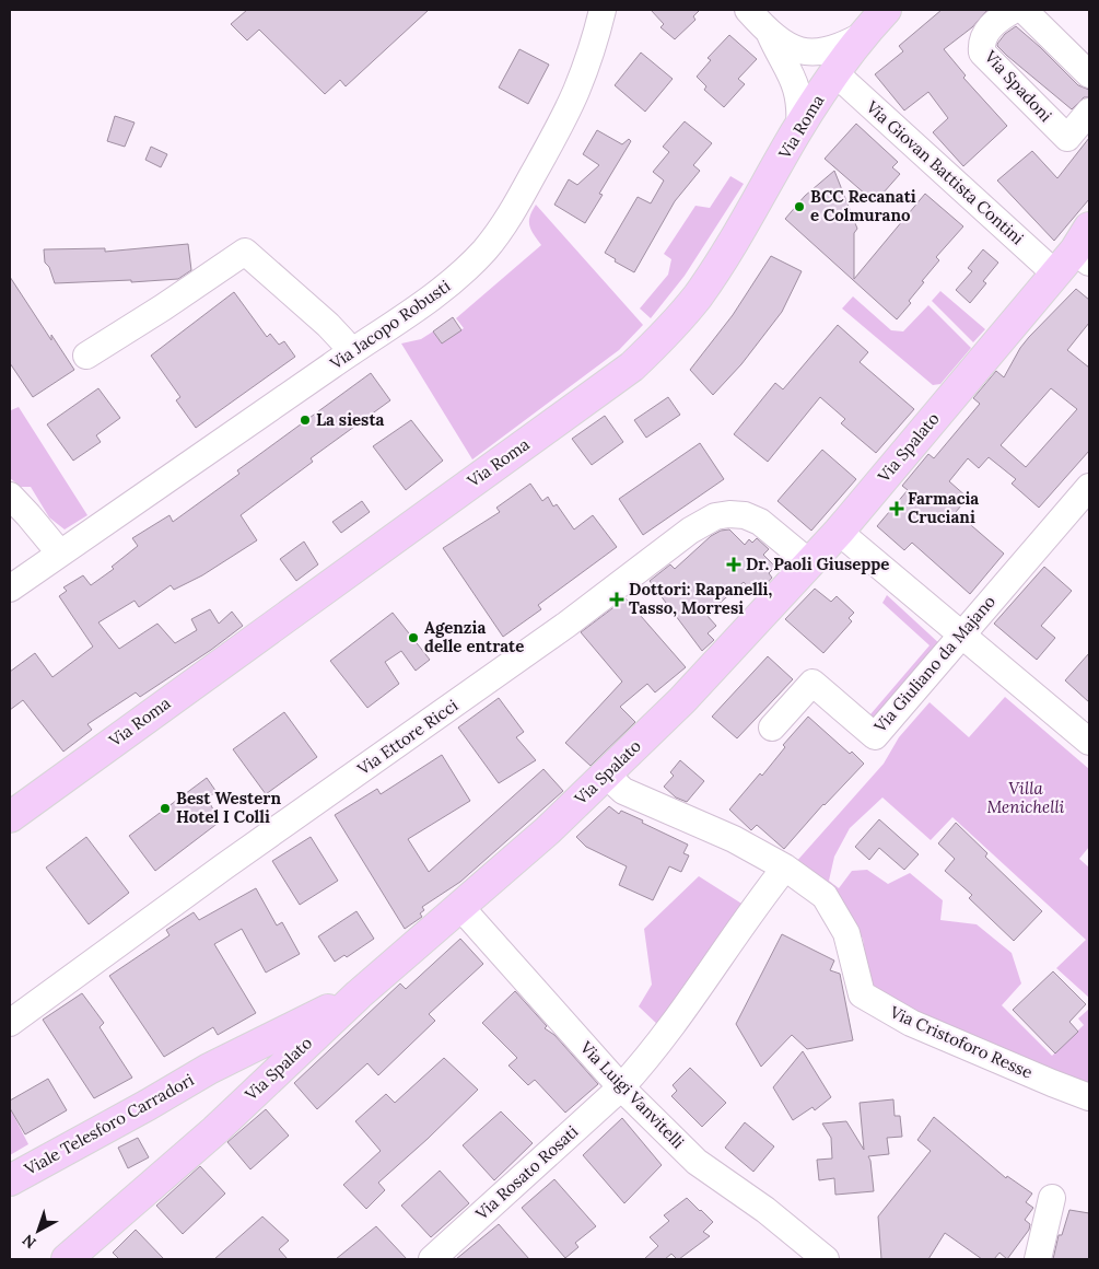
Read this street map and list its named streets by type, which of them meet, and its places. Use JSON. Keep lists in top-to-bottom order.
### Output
{
  "streets": {
    "main road": ["Via Roma", "Via Spalato", "Viale Telesforo Carradori"],
    "street": [
      "Via Spadoni",
      "Via Giovan Battista Contini",
      "Via Jacopo Robusti",
      "Via Giuliano da Majano",
      "Via Ettore Ricci",
      "Via Cristoforo Resse",
      "Via Luigi Vanvitelli",
      "Via Rosato Rosati"
    ]
  },
  "crossings": [
    ["Via Roma", "Via Giovan Battista Contini"],
    ["Via Giovan Battista Contini", "Via Spalato"],
    ["Via Spalato", "Via Ettore Ricci"],
    ["Via Spalato", "Via Cristoforo Resse"],
    ["Via Spalato", "Via Luigi Vanvitelli"],
    ["Via Spalato", "Viale Telesforo Carradori"],
    ["Via Cristoforo Resse", "Via Rosato Rosati"],
    ["Via Luigi Vanvitelli", "Via Rosato Rosati"]
  ],
  "parks": ["Villa Menichelli"],
  "places": {
    "other": [
      "BCC Recanati e Colmurano",
      "La siesta",
      "Agenzia delle entrate",
      "Best Western Hotel I Colli"
    ],
    "health": ["Farmacia Cruciani", "Dr. Paoli Giuseppe", "Dottori: Rapanelli, Tasso, Morresi"]
  },
  "north": "bottom left"
}
